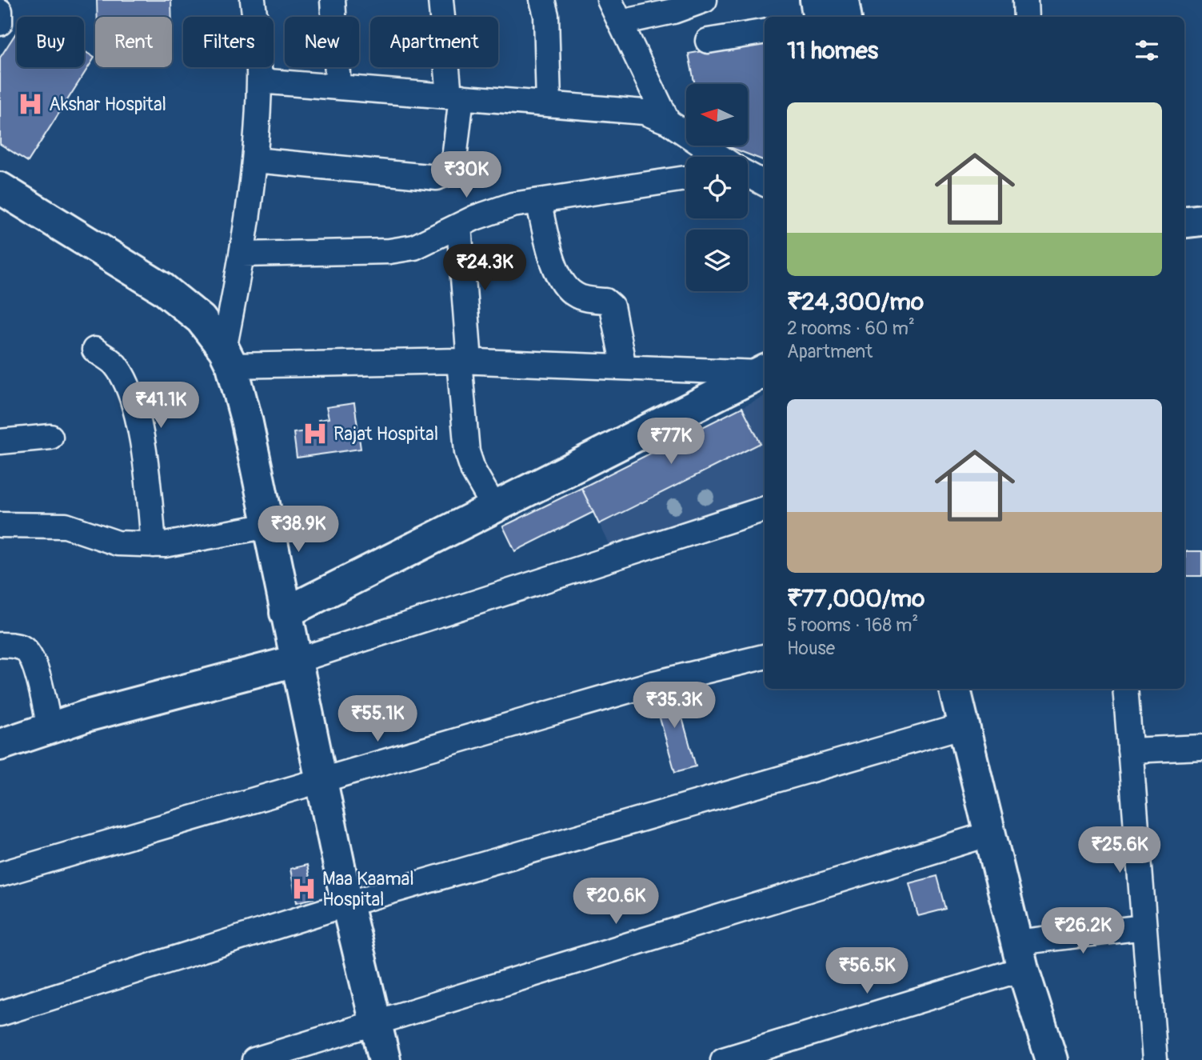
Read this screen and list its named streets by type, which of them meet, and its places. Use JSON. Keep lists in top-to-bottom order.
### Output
{
  "places": {
    "hospital": ["Akshar Hospital", "Rajat Hospital", "Maa Kaamal Hospital"]
  },
  "north": "left",
  "page": {
    "chip": [
      "Buy",
      "Rent",
      "Filters",
      "New",
      "Apartment"
    ],
    "heading": "11 homes",
    "list": [
      {
        "name": "₹24,300/mo",
        "note": "2 rooms · 60 m² · Apartment"
      },
      {
        "name": "₹77,000/mo",
        "note": "5 rooms · 168 m² · House"
      }
    ],
    "price": [
      "₹30K",
      "₹24.3K",
      "₹41.1K",
      "₹77K",
      "₹38.9K",
      "₹35.3K",
      "₹55.1K",
      "₹25.6K",
      "₹20.6K",
      "₹26.2K",
      "₹56.5K"
    ]
  }
}
